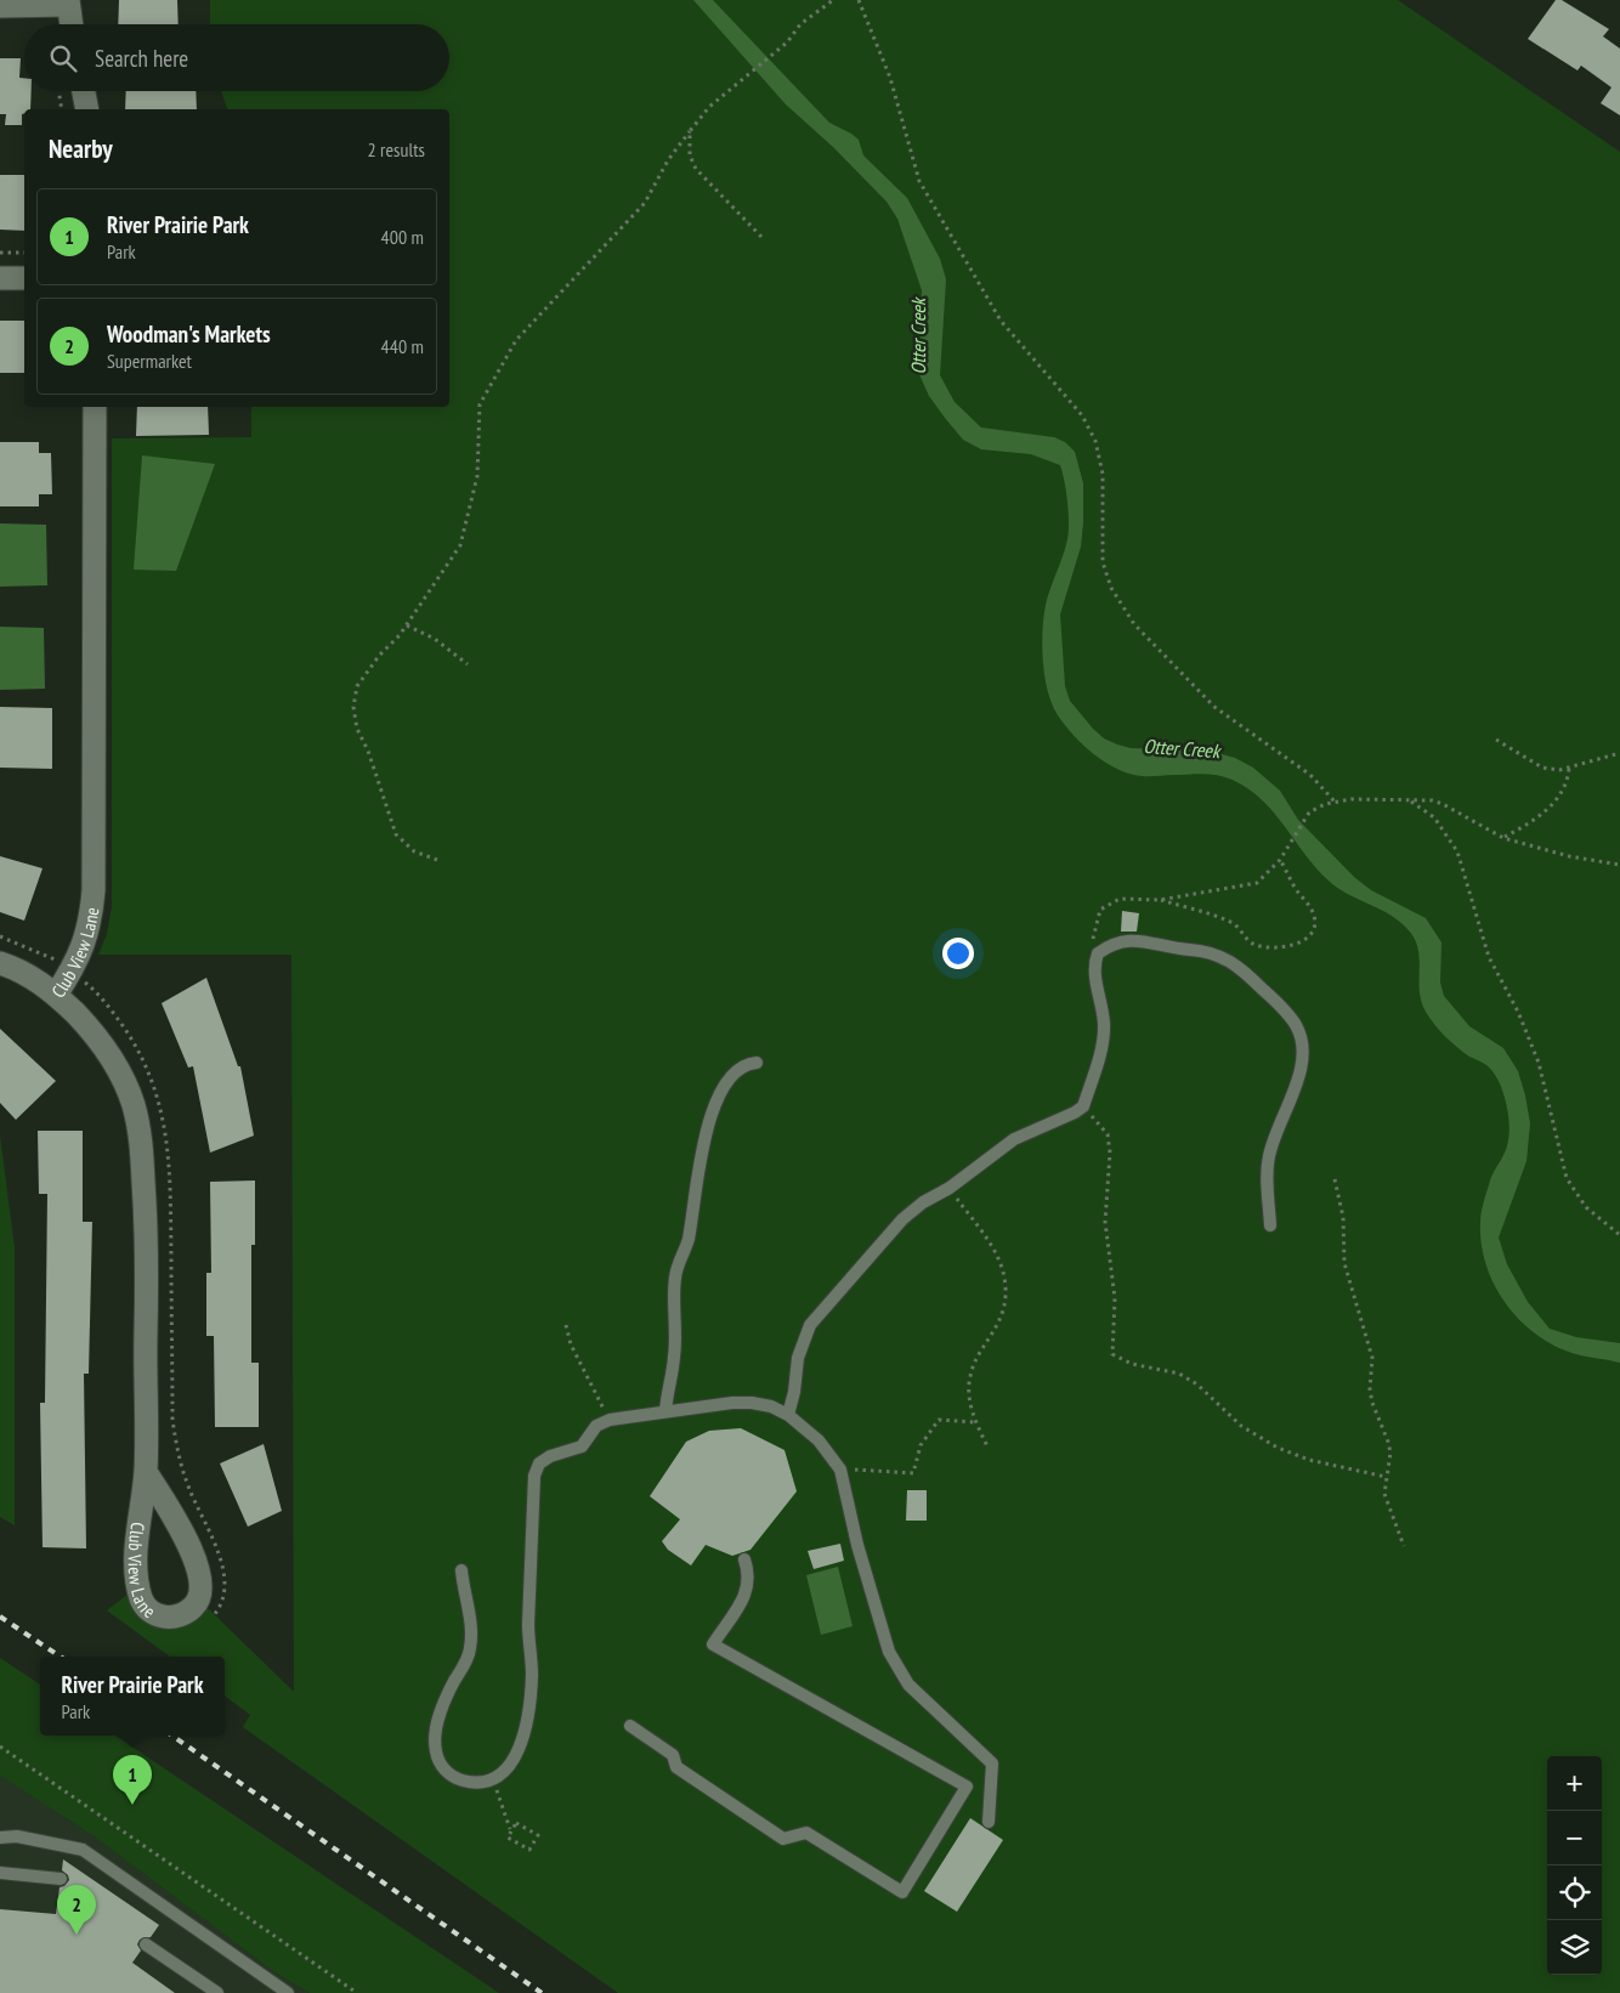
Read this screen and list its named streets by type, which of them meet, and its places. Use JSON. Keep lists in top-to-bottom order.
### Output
{
  "streets": {
    "street": ["Club View Lane"]
  },
  "water": ["Otter Creek"],
  "page": {
    "search": "Search here",
    "heading": ["Nearby", "2 results"],
    "list": [
      {
        "mark": "1",
        "name": "River Prairie Park",
        "note": "Park",
        "value": "400 m"
      },
      {
        "mark": "2",
        "name": "Woodman's Markets",
        "note": "Supermarket",
        "value": "440 m"
      }
    ],
    "popup": ["River Prairie Park", "Park"],
    "pins": ["1", "2"],
    "map_buttons": ["+", "−"]
  }
}
